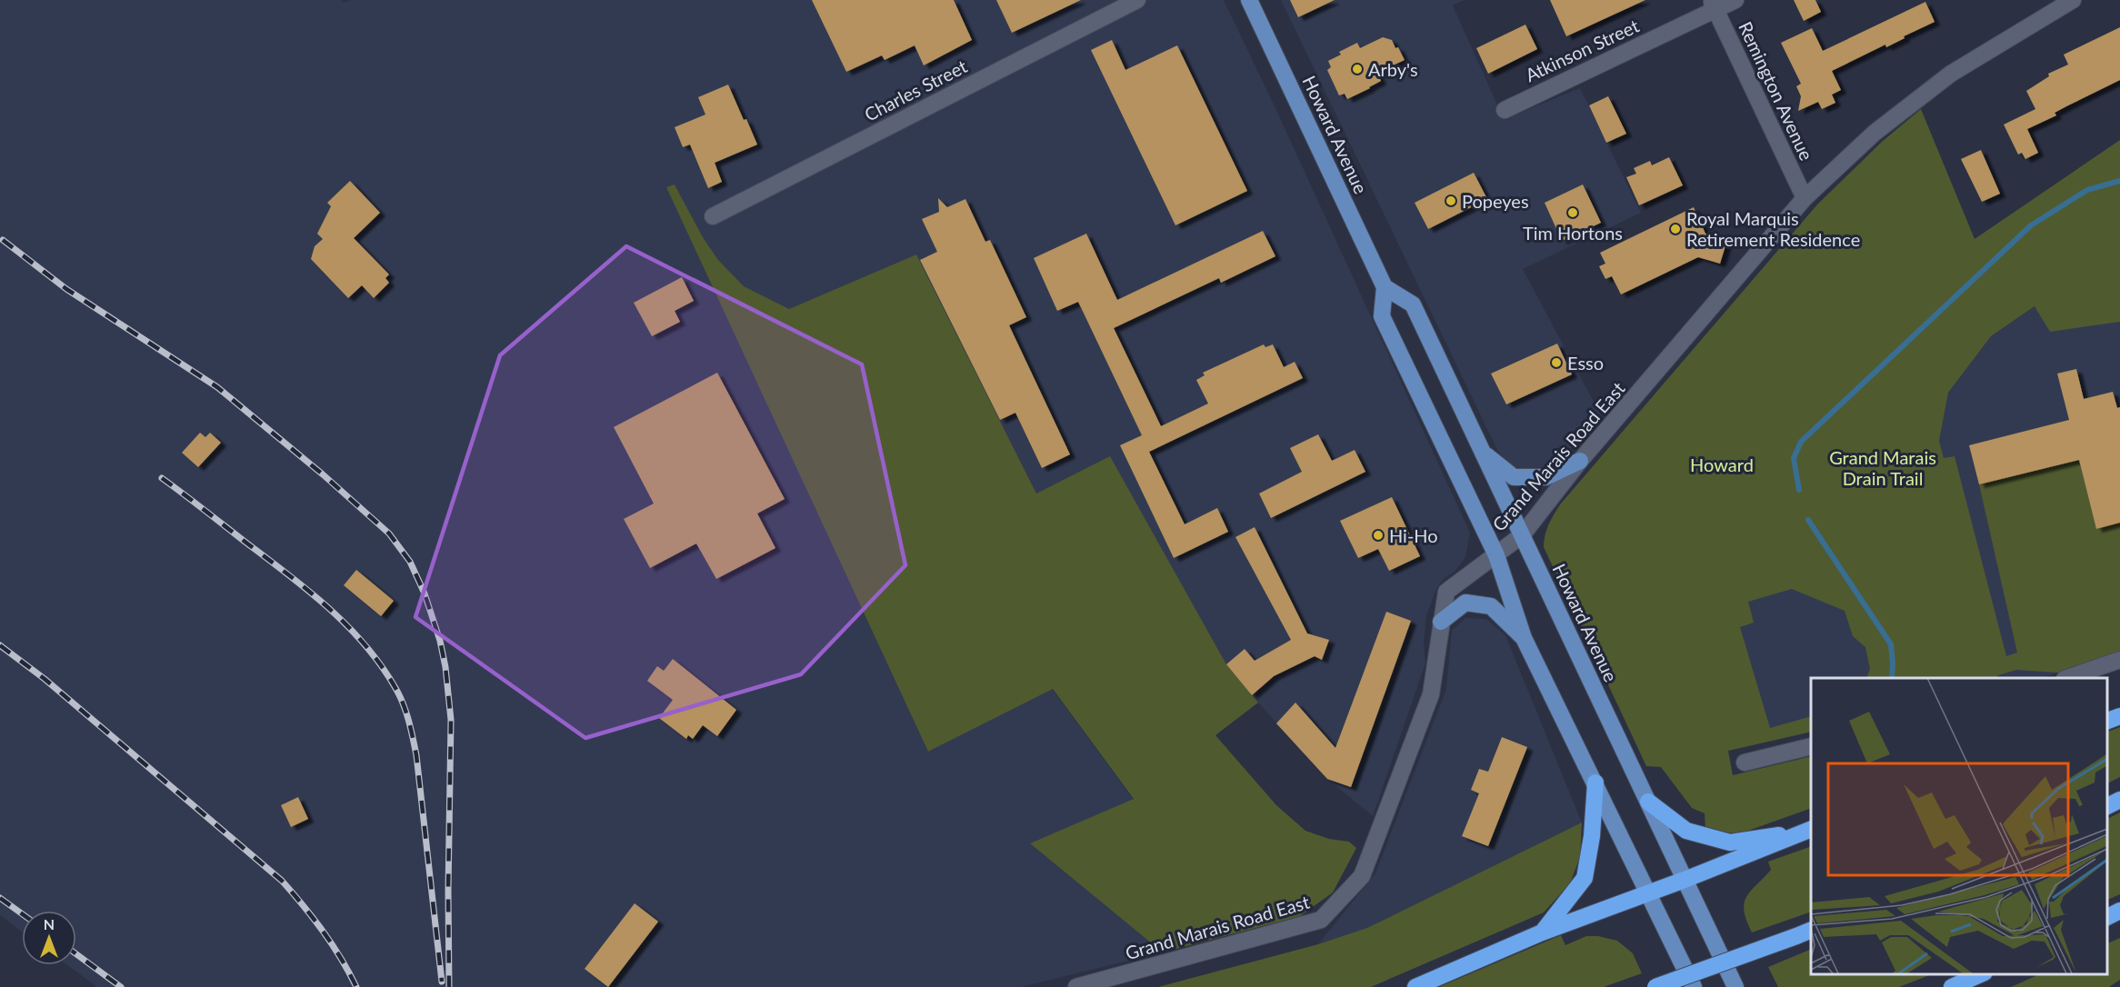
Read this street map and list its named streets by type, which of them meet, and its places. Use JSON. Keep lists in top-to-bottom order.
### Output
{
  "streets": {
    "main road": ["Howard Avenue"],
    "street": [
      "Atkinson Street",
      "Charles Street",
      "Remington Avenue",
      "Grand Marais Road East"
    ]
  },
  "crossings": [
    ["Atkinson Street", "Remington Avenue"],
    ["Remington Avenue", "Grand Marais Road East"],
    ["Howard Avenue", "Grand Marais Road East"]
  ],
  "parks": ["Grand Marais Drain Trail", "Howard"],
  "places": [
    "Arby's",
    "Popeyes",
    "Tim Hortons",
    "Royal Marquis Retirement Residence",
    "Esso",
    "Hi-Ho"
  ],
  "north": "top"
}
